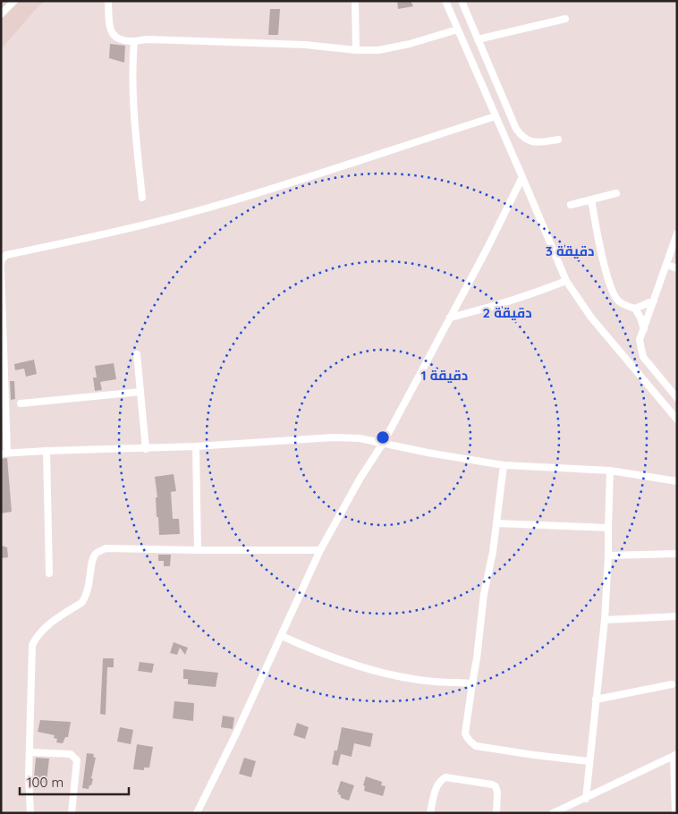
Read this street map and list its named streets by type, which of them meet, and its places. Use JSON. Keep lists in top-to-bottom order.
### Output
{
  "scale_bar": "100 m",
  "rings": ["3 دقيقة", "2 دقيقة", "1 دقيقة"]
}
